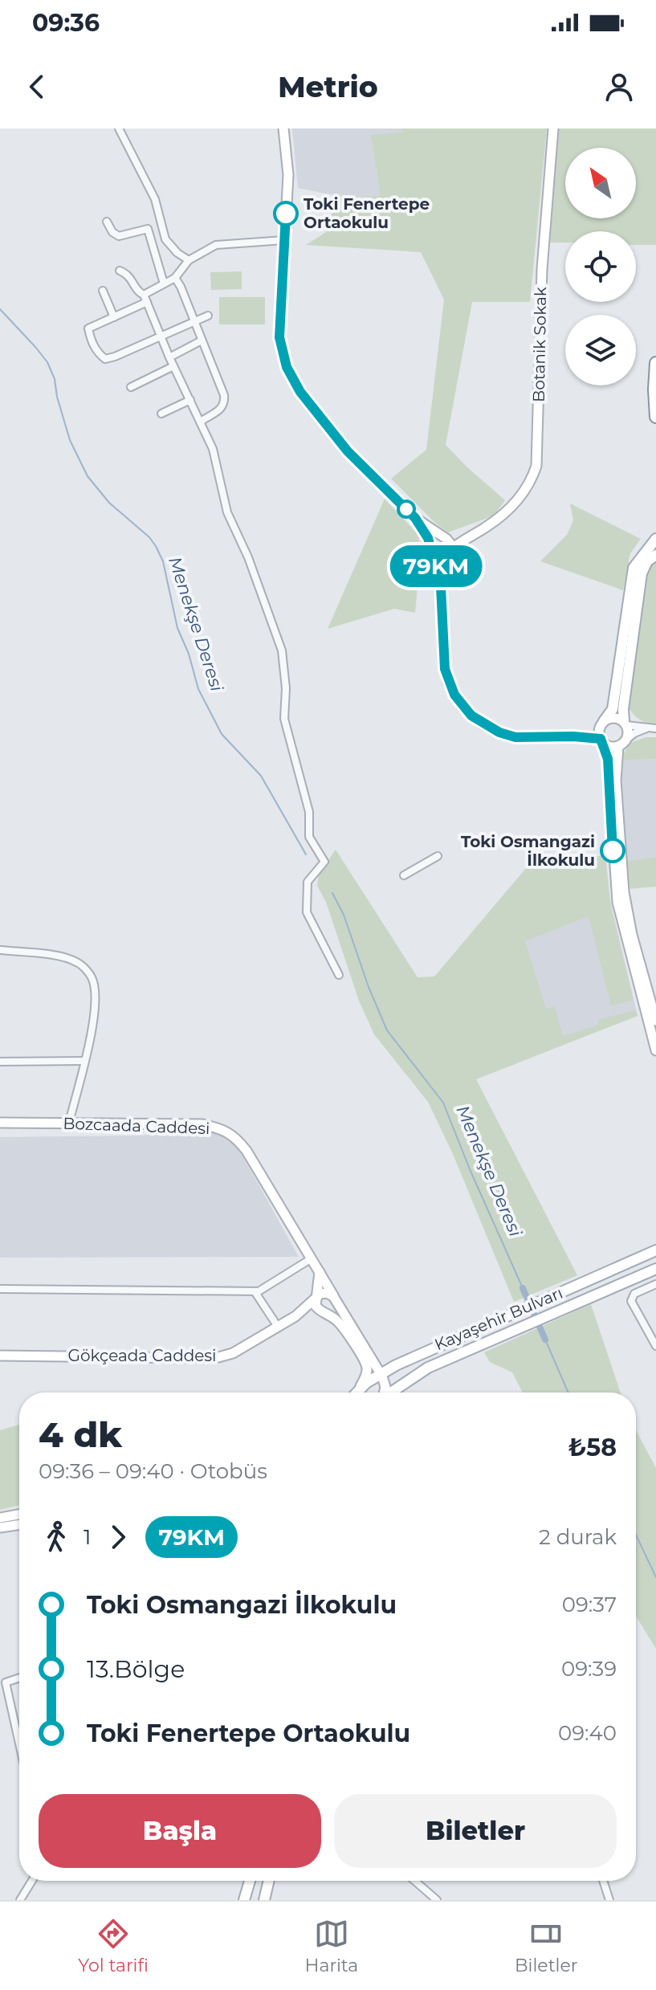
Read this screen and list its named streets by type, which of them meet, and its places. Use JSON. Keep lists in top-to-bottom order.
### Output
{
  "streets": {
    "main road": [
      "Botanik Sokak",
      "Bozcaada Caddesi",
      "Kayaşehir Bulvarı",
      "Gökçeada Caddesi"
    ]
  },
  "crossings": [
    ["Bozcaada Caddesi", "Kayaşehir Bulvarı"],
    ["Bozcaada Caddesi", "Gökçeada Caddesi"]
  ],
  "water": ["Menekşe Deresi"],
  "places": ["Toki Fenertepe Ortaokulu", "Toki Osmangazi İlkokulu"],
  "lines": ["bus line 79KM"],
  "north": "top left",
  "page": {
    "status": "09:36",
    "header": "Metrio",
    "on_map": "79KM",
    "heading": ["4 dk", "09:36 – 09:40 · Otobüs", "₺58"],
    "legs": ["1", "79KM", "2 durak"],
    "list": [
      {
        "name": "Toki Osmangazi İlkokulu",
        "value": "09:37"
      },
      {
        "name": "13.Bölge",
        "value": "09:39"
      },
      {
        "name": "Toki Fenertepe Ortaokulu",
        "value": "09:40"
      }
    ],
    "buttons": ["Başla", "Biletler"],
    "tabs": ["Yol tarifi", "Harita", "Biletler"]
  }
}
